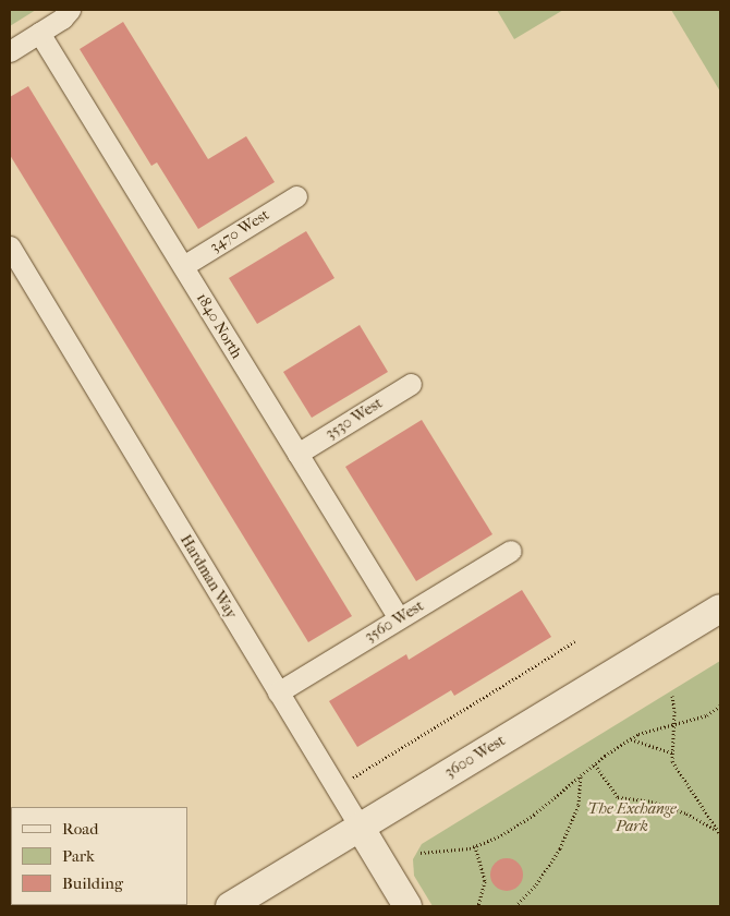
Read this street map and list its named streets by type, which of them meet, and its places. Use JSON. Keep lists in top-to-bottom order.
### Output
{
  "streets": {
    "street": [
      "3470 West",
      "1840 North",
      "3530 West",
      "Hardman Way",
      "3560 West",
      "3600 West"
    ]
  },
  "crossings": [
    ["3470 West", "1840 North"],
    ["1840 North", "3530 West"],
    ["1840 North", "3560 West"],
    ["Hardman Way", "3560 West"],
    ["Hardman Way", "3600 West"]
  ],
  "parks": ["The Exchange Park"],
  "legend": ["Road", "Park", "Building"]
}
